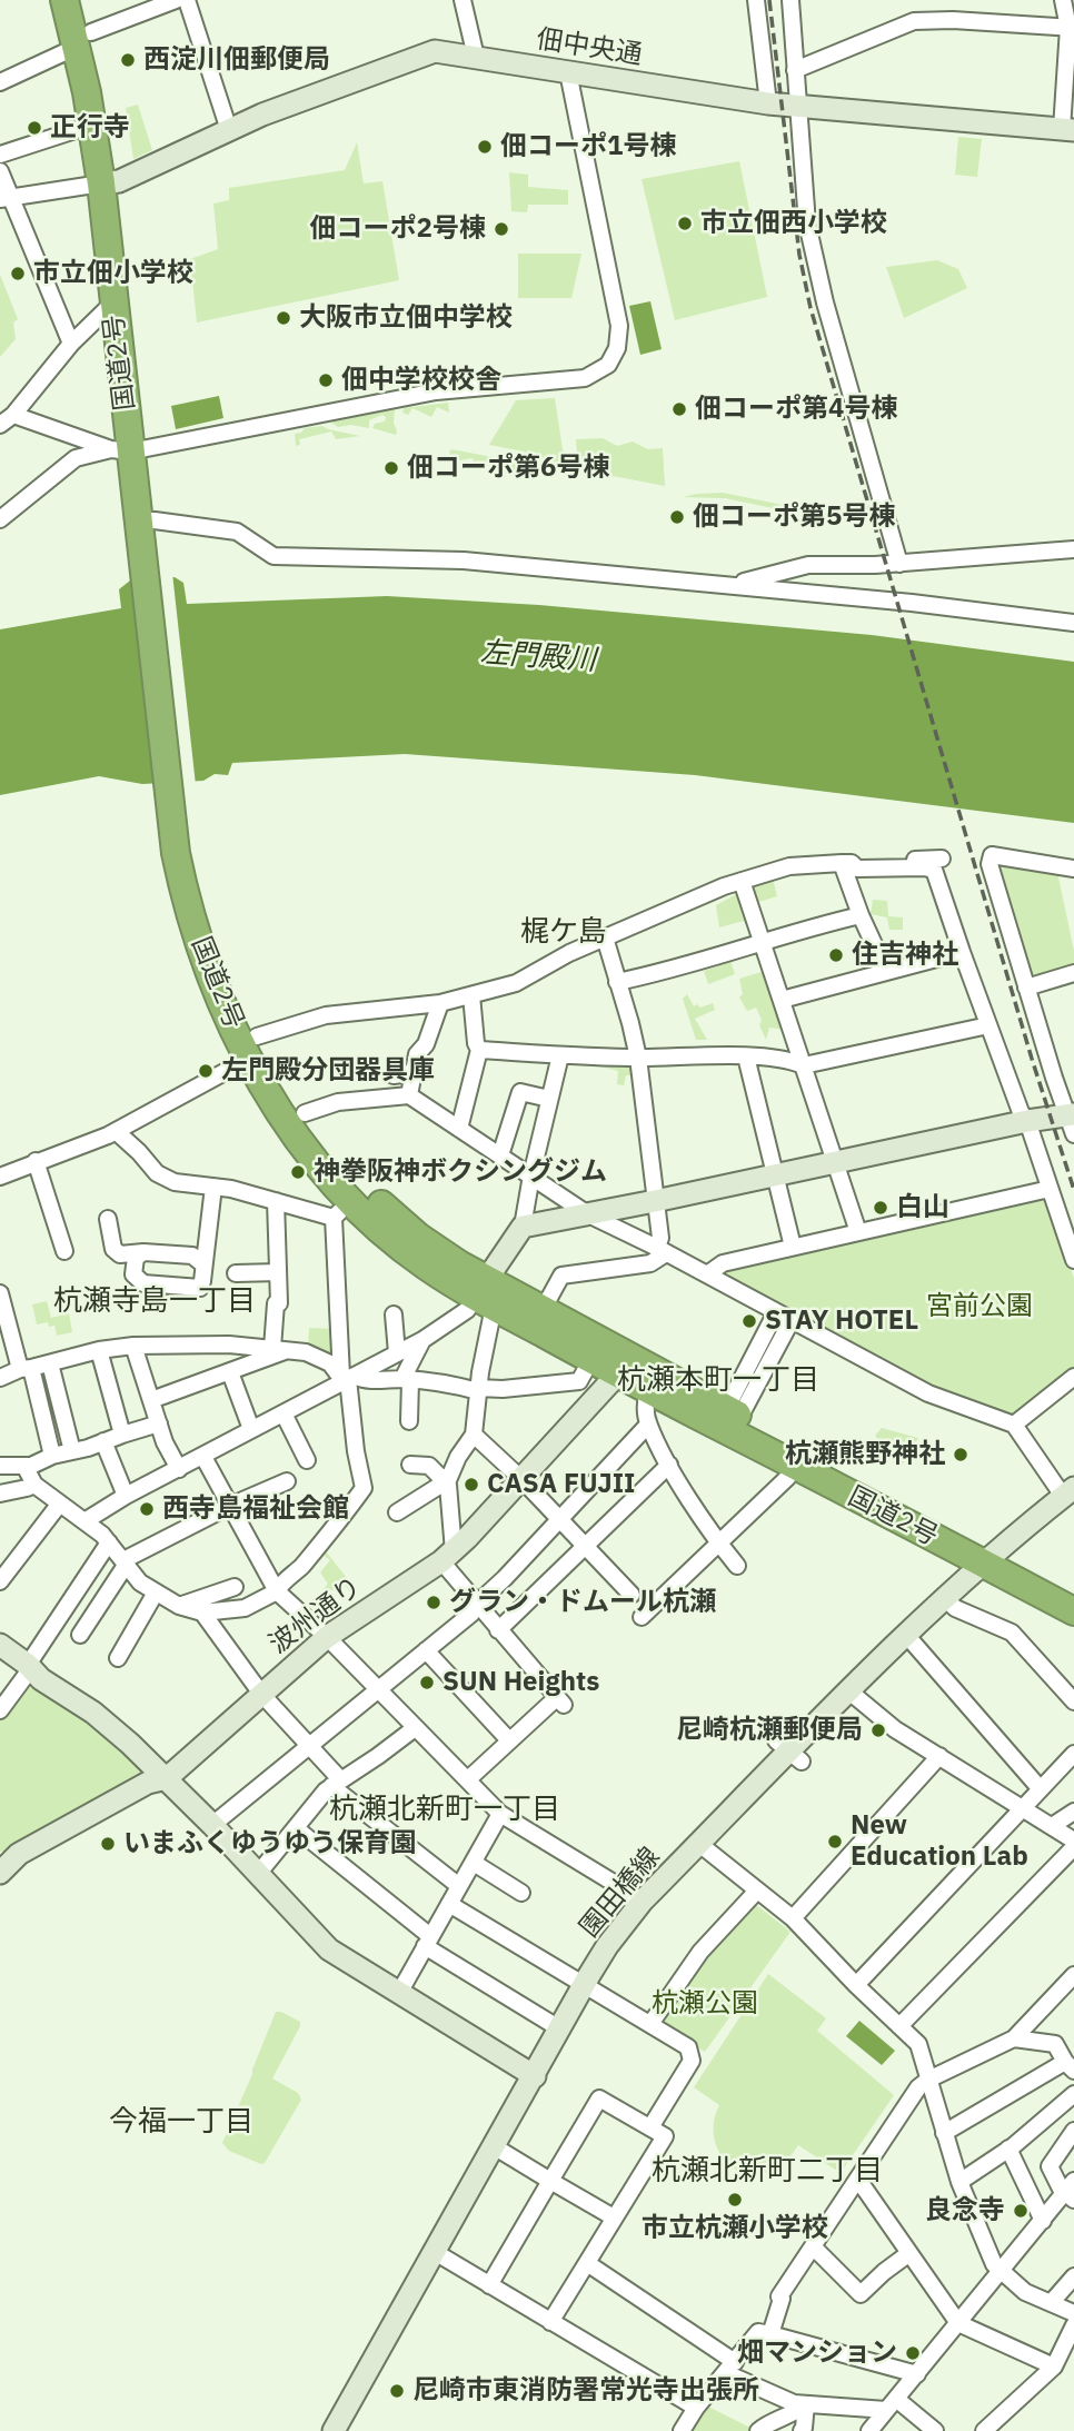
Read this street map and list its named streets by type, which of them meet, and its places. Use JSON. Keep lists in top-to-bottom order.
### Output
{
  "streets": {
    "highway": ["国道2号"],
    "street": ["佃中央通", "波州通り", "園田橋線"]
  },
  "crossings": [
    ["佃中央通", "国道2号"],
    ["国道2号", "波州通り"],
    ["国道2号", "園田橋線"]
  ],
  "districts": [
    "梶ケ島",
    "杭瀬寺島一丁目",
    "杭瀬本町一丁目",
    "杭瀬北新町一丁目",
    "今福一丁目",
    "杭瀬北新町二丁目"
  ],
  "water": ["左門殿川"],
  "parks": ["宮前公園", "杭瀬公園"],
  "places": [
    "西淀川佃郵便局",
    "正行寺",
    "佃コーポ1号棟",
    "市立佃西小学校",
    "佃コーポ2号棟",
    "市立佃小学校",
    "大阪市立佃中学校",
    "佃中学校校舎",
    "佃コーポ第4号棟",
    "佃コーポ第6号棟",
    "佃コーポ第5号棟",
    "住吉神社",
    "左門殿分団器具庫",
    "神拳阪神ボクシングジム",
    "白山",
    "STAY HOTEL",
    "杭瀬熊野神社",
    "CASA FUJII",
    "西寺島福祉会館",
    "グラン・ドムール杭瀬",
    "SUN Heights",
    "尼崎杭瀬郵便局",
    "New Education Lab",
    "いまふくゆうゆう保育園",
    "市立杭瀬小学校",
    "良念寺",
    "畑マンション",
    "尼崎市東消防署常光寺出張所"
  ]
}
